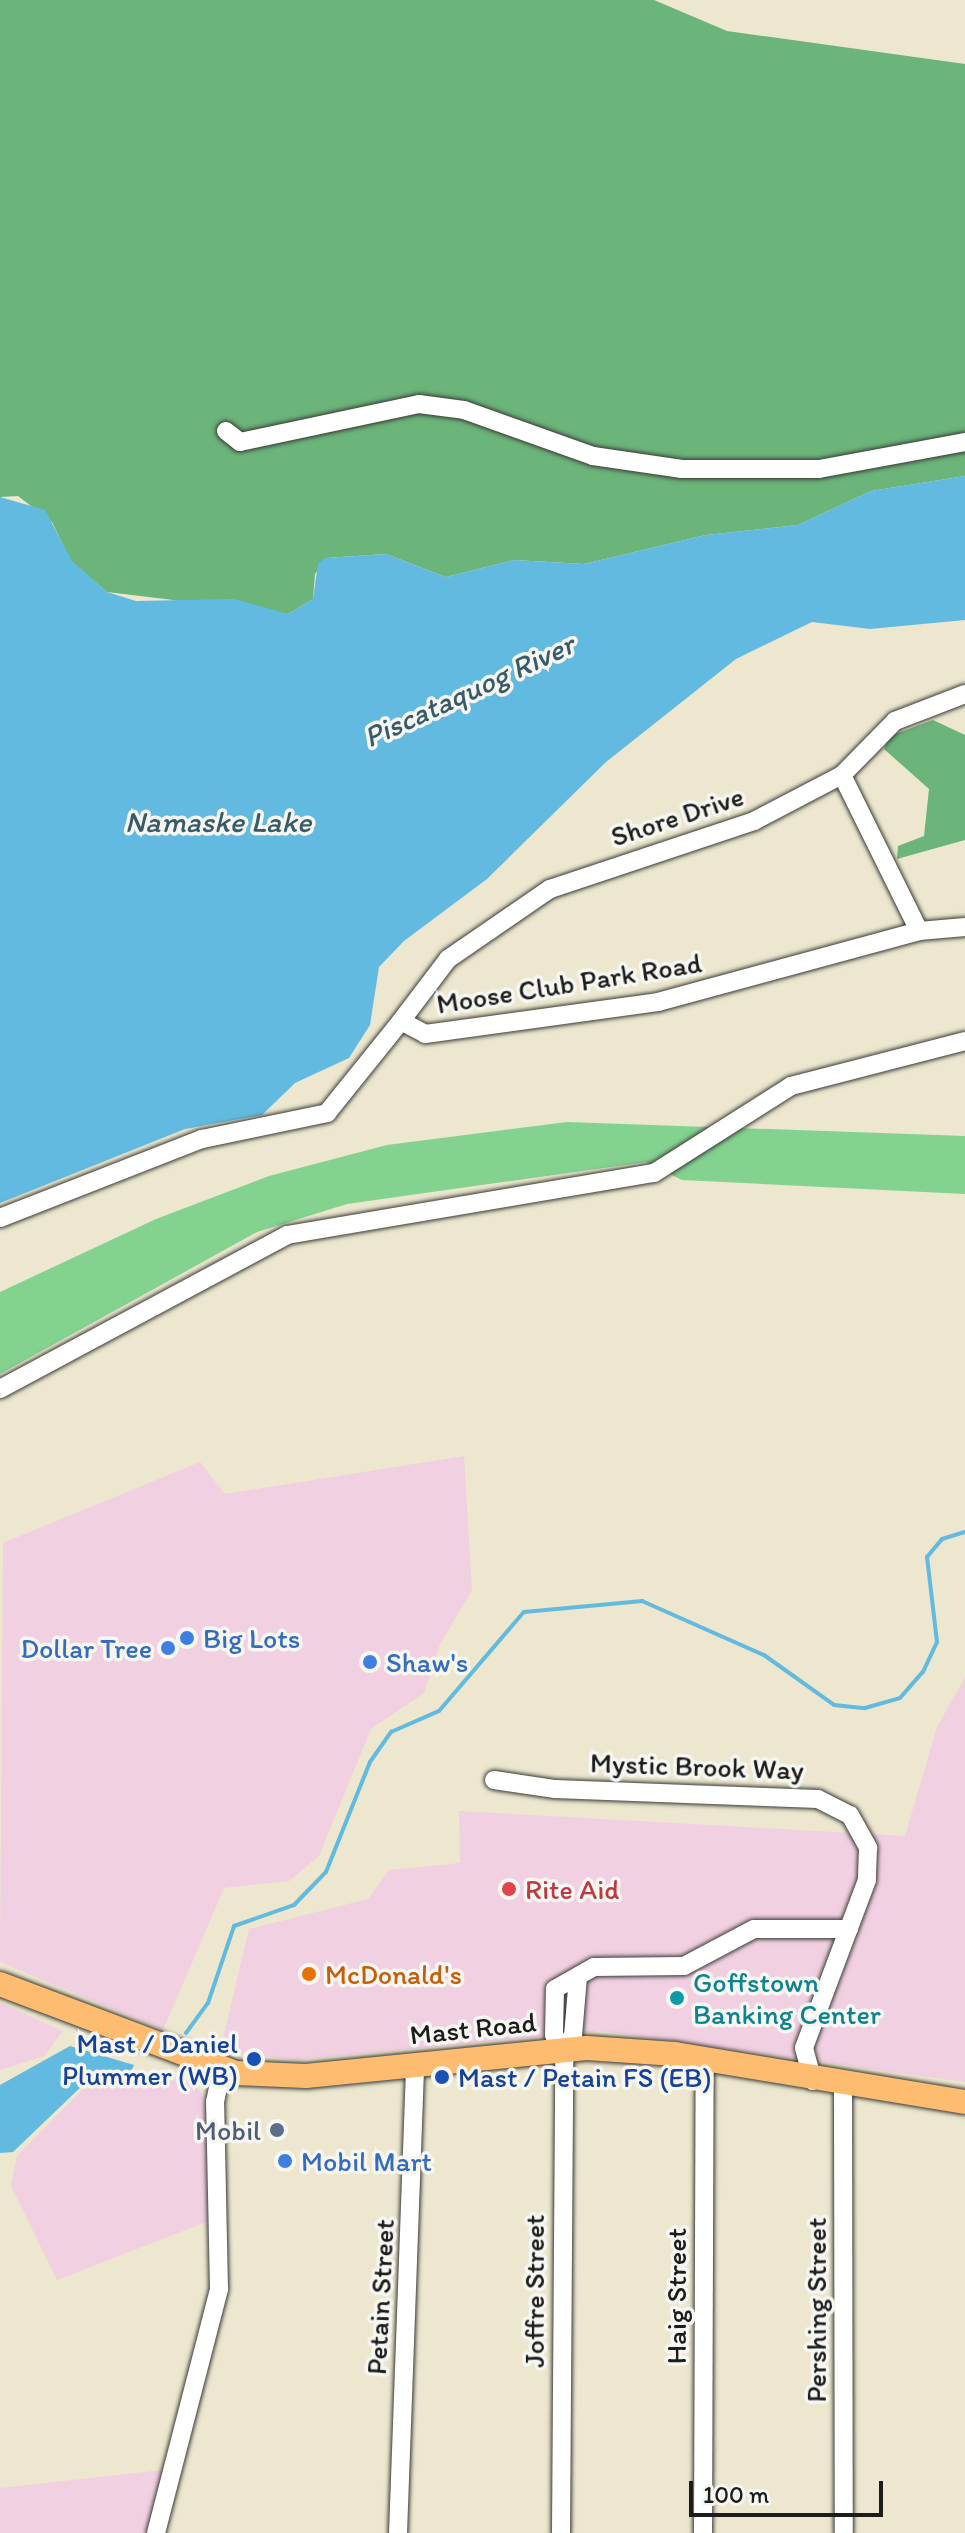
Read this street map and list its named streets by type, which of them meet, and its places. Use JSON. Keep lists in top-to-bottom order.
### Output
{
  "streets": {
    "main road": ["Mast Road"],
    "street": [
      "Shore Drive",
      "Moose Club Park Road",
      "Mystic Brook Way",
      "Joffre Street",
      "Haig Street",
      "Petain Street",
      "Pershing Street"
    ]
  },
  "crossings": [
    ["Shore Drive", "Moose Club Park Road"],
    ["Mystic Brook Way", "Mast Road"],
    ["Mast Road", "Joffre Street"],
    ["Mast Road", "Haig Street"],
    ["Mast Road", "Petain Street"],
    ["Mast Road", "Pershing Street"]
  ],
  "water": ["Piscataquog River", "Namaske Lake"],
  "places": [
    "Big Lots",
    "Dollar Tree",
    "Shaw's",
    "Rite Aid",
    "McDonald's",
    "Goffstown Banking Center",
    "Mast / Daniel Plummer (WB)",
    "Mast / Petain FS (EB)",
    "Mobil",
    "Mobil Mart"
  ],
  "scale_bar": "100 m"
}
